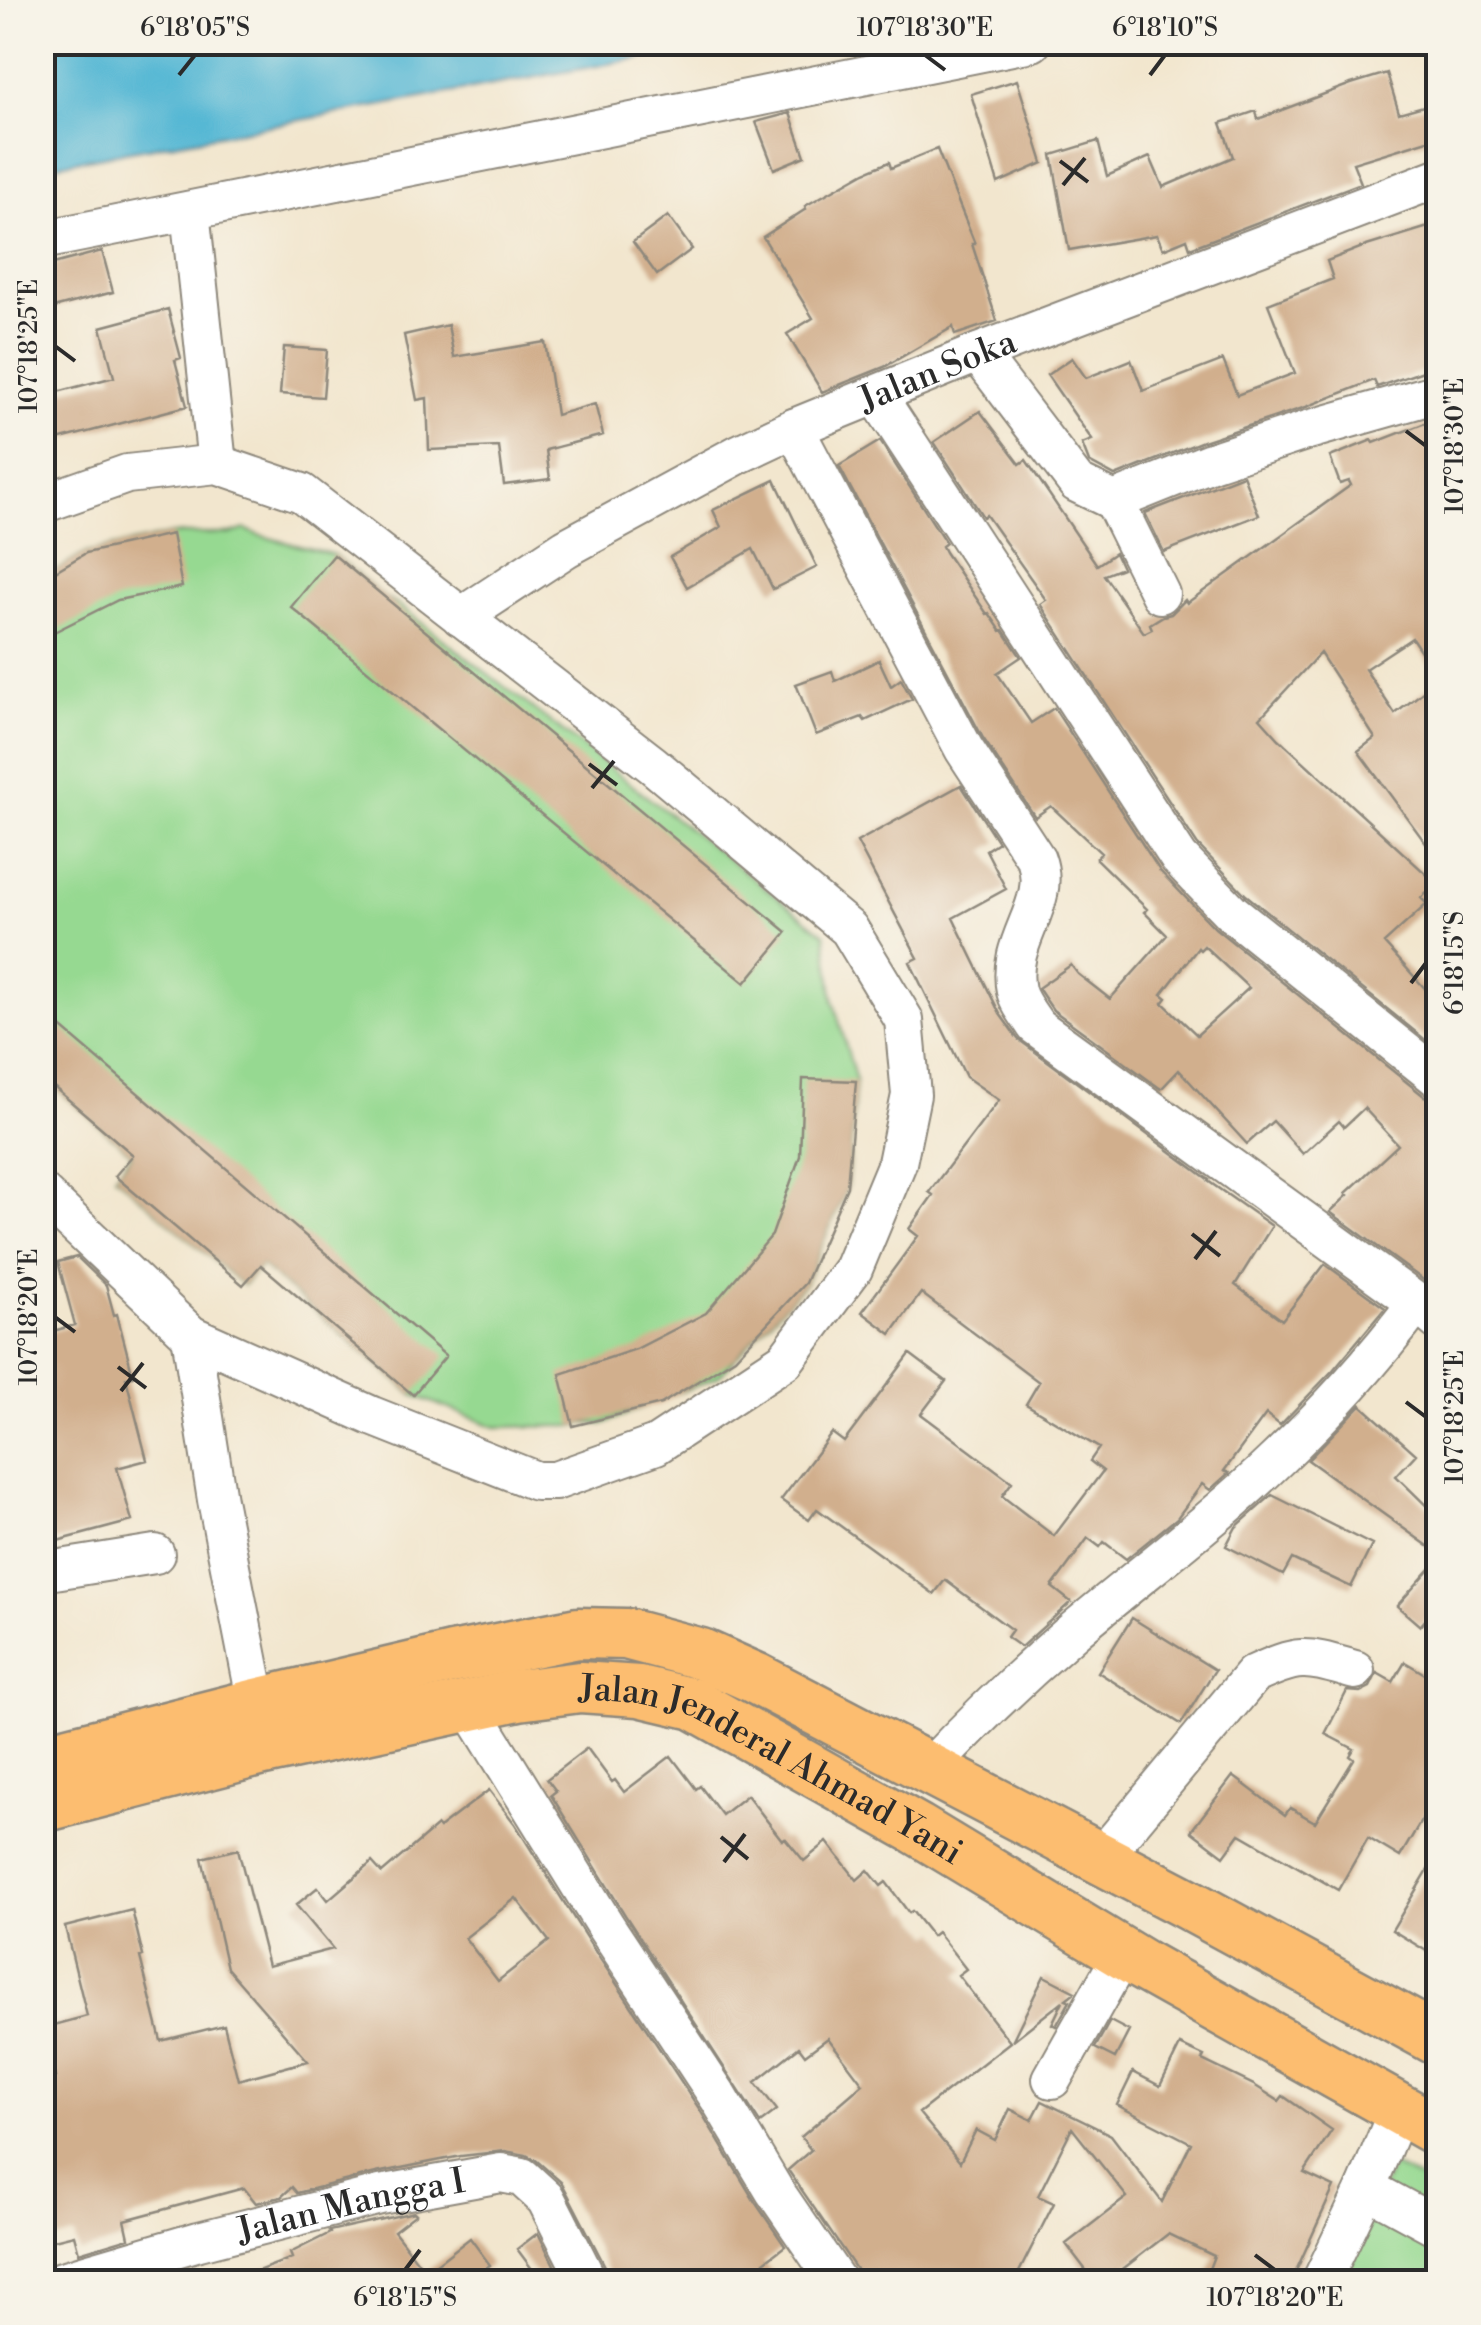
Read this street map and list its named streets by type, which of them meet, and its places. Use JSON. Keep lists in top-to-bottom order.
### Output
{
  "streets": {
    "main road": ["Jalan Jenderal Ahmad Yani"],
    "street": ["Jalan Soka", "Jalan Mangga I"]
  },
  "coordinates": [
    "6°18'05\"S",
    "107°18'30\"E",
    "6°18'10\"S",
    "107°18'25\"E",
    "6°18'15\"S",
    "107°18'20\"E"
  ]
}
